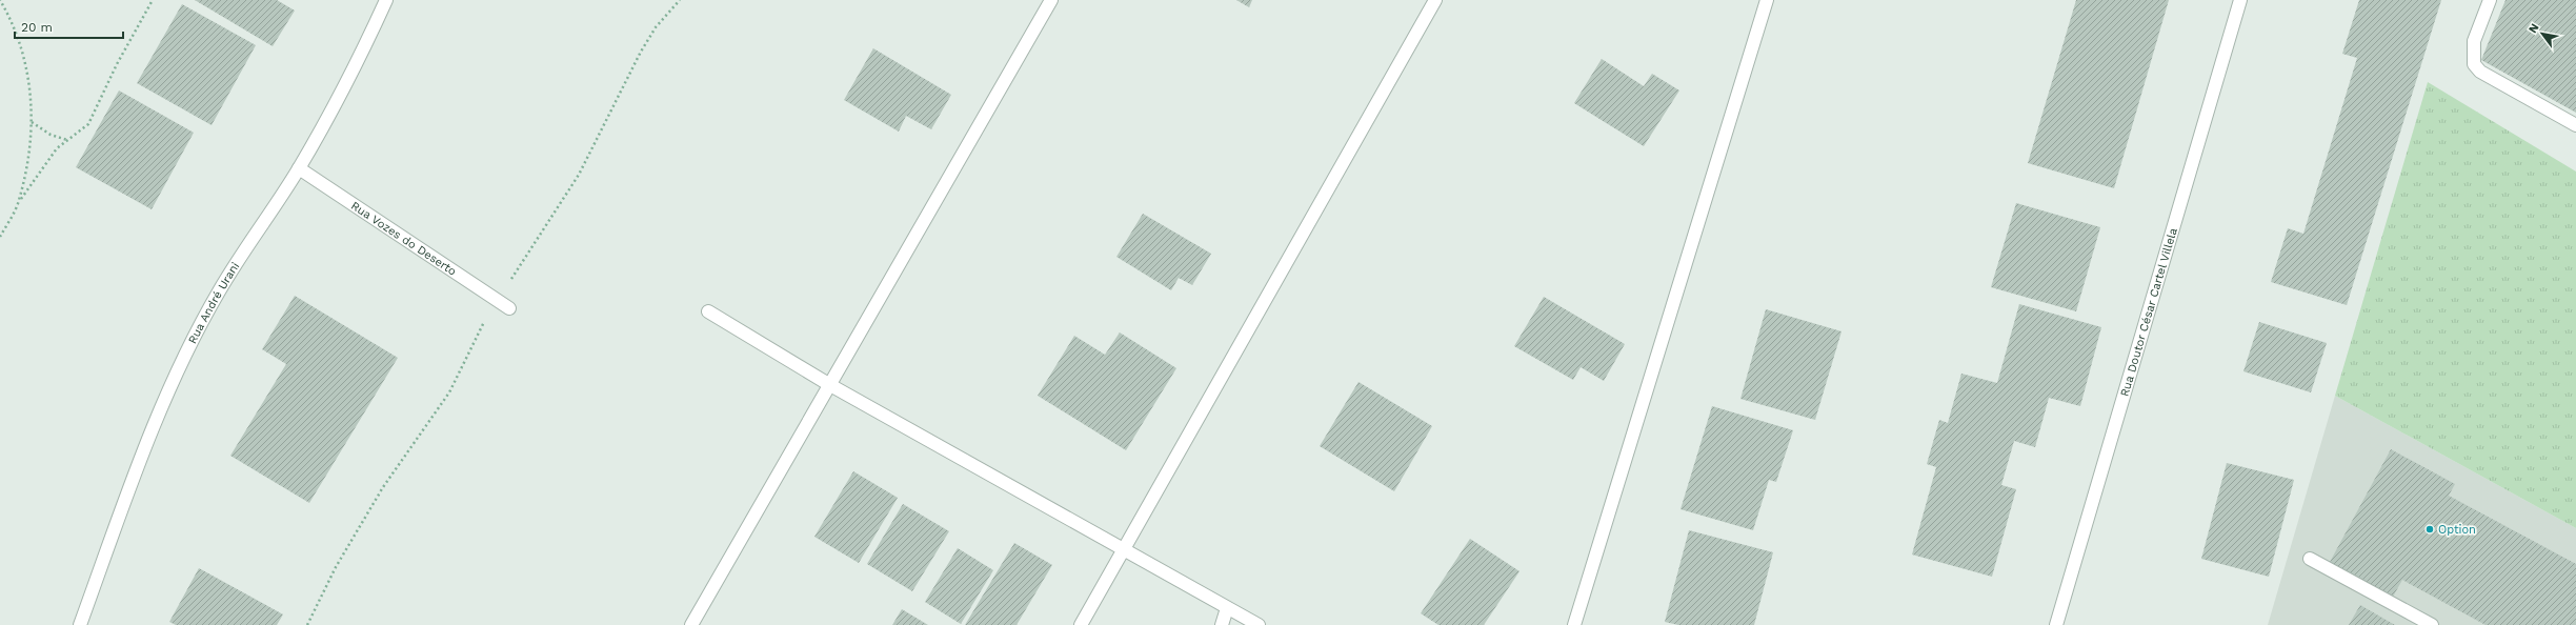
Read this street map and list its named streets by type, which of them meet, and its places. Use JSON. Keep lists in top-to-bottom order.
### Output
{
  "streets": {
    "street": ["Rua Vozes do Deserto", "Rua André Urani", "Rua Doutor César Cartel Villela"]
  },
  "crossings": [
    ["Rua Vozes do Deserto", "Rua André Urani"]
  ],
  "places": ["Option"],
  "scale_bar": "20 m",
  "north": "top left"
}
